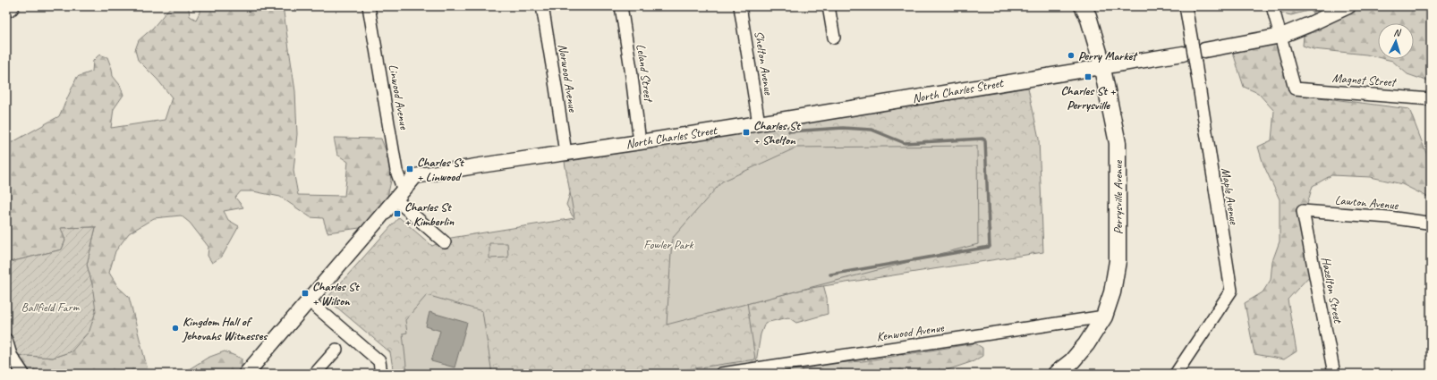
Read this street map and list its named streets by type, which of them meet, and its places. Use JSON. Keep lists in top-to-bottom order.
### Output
{
  "streets": {
    "main road": ["Perrysville Avenue"],
    "street": [
      "Shelton Avenue",
      "Leland Street",
      "Norwood Avenue",
      "Magnet Street",
      "North Charles Street",
      "Linwood Avenue",
      "Maple Avenue",
      "Lawton Avenue",
      "Hazelton Street",
      "Kenwood Avenue"
    ]
  },
  "crossings": [
    ["Shelton Avenue", "North Charles Street"],
    ["Leland Street", "North Charles Street"],
    ["Norwood Avenue", "North Charles Street"],
    ["North Charles Street", "Linwood Avenue"],
    ["North Charles Street", "Maple Avenue"],
    ["North Charles Street", "Perrysville Avenue"],
    ["Perrysville Avenue", "Kenwood Avenue"],
    ["Lawton Avenue", "Hazelton Street"]
  ],
  "parks": ["Fowler Park", "Ballfield Farm"],
  "places": {
    "other": ["Perry Market", "Kingdom Hall of Jehovahs Witnesses"],
    "transit": [
      "Charles St + Perrysville",
      "Charles St + Shelton",
      "Charles St + Linwood",
      "Charles St + Kimberlin",
      "Charles St + Wilson"
    ]
  },
  "north": "top"
}
